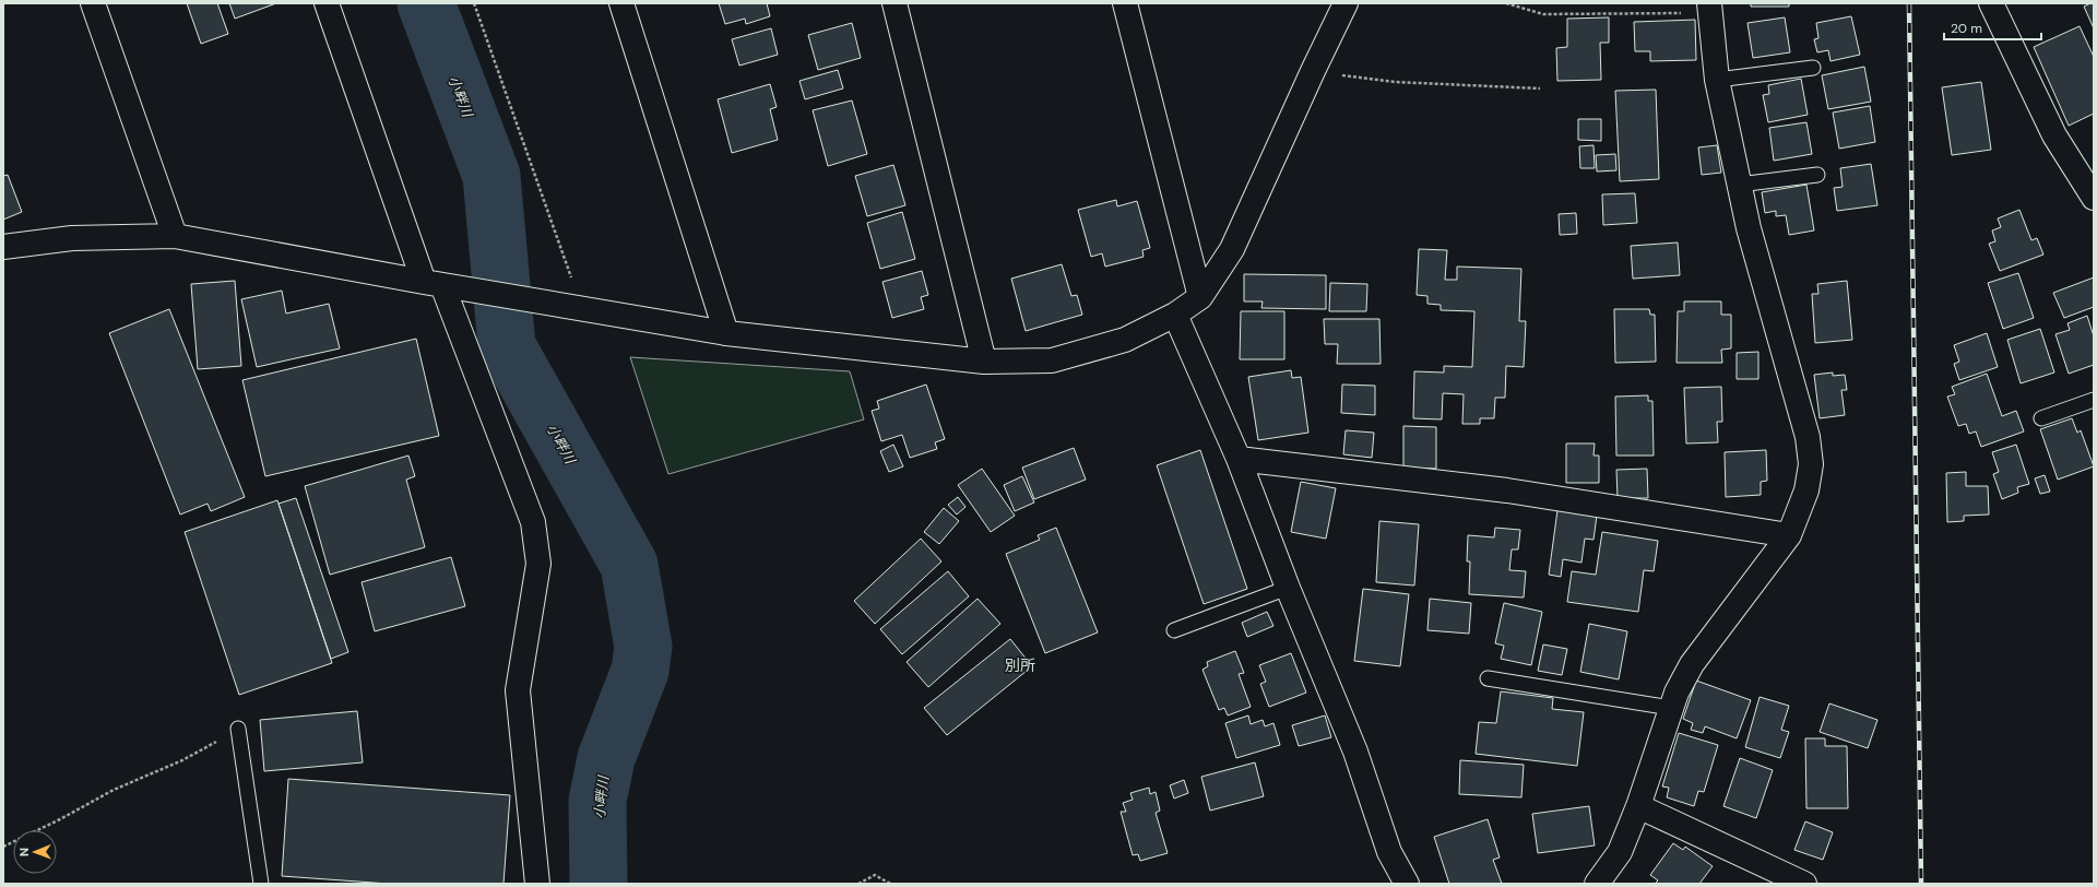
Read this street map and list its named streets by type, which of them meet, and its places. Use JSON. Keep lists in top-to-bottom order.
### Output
{
  "districts": ["別所"],
  "water": ["小畔川"],
  "scale_bar": "20 m",
  "north": "left"
}
